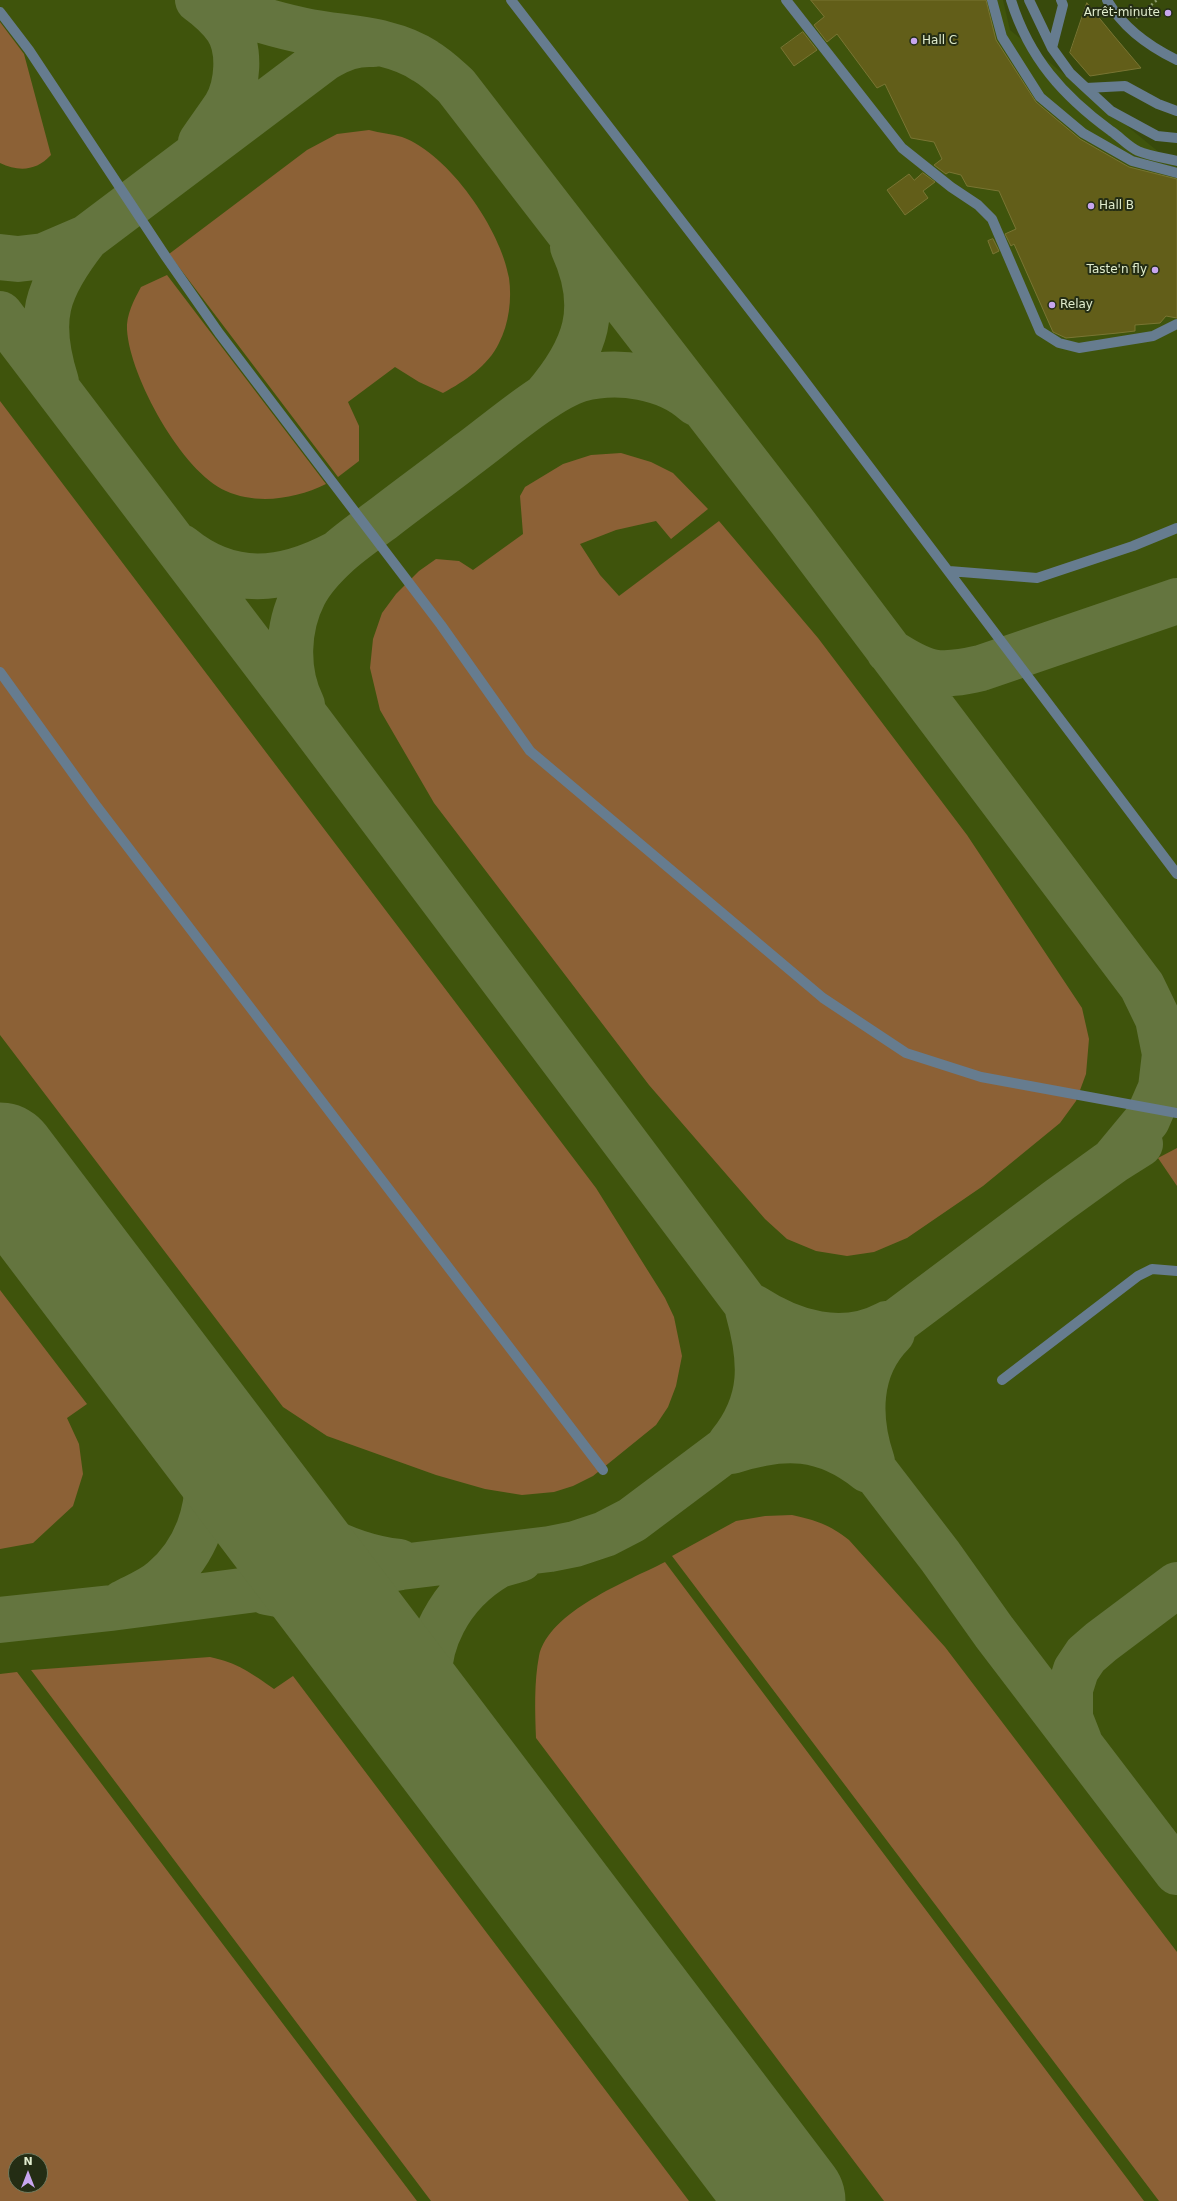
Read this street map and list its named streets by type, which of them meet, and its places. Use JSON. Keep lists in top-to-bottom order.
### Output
{
  "places": [
    "Arrêt-minute",
    "Hall C",
    "Hall B",
    "Taste'n fly",
    "Relay"
  ],
  "north": "top"
}
